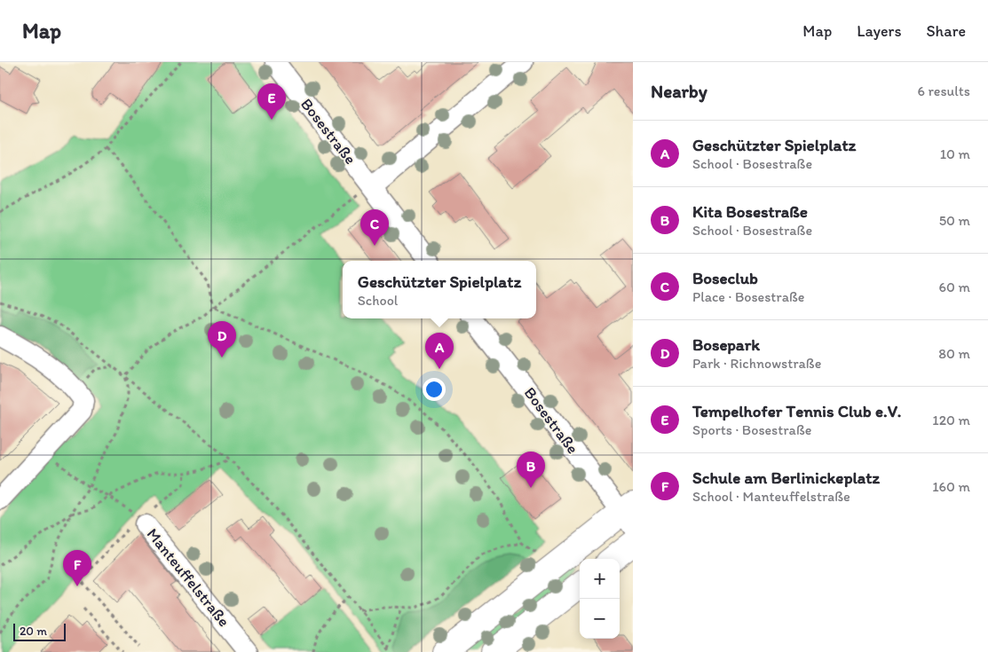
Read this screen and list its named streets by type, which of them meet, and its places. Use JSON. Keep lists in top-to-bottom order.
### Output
{
  "streets": {
    "street": ["Bosestraße", "Manteuffelstraße"]
  },
  "scale_bar": "20 m",
  "page": {
    "header": "Map",
    "nav": ["Map", "Layers", "Share"],
    "heading": ["Nearby", "6 results"],
    "pins": [
      "E",
      "C",
      "D",
      "A",
      "B",
      "F"
    ],
    "list": [
      {
        "mark": "A",
        "name": "Geschützter Spielplatz",
        "note": "School · Bosestraße",
        "value": "10 m"
      },
      {
        "mark": "B",
        "name": "Kita Bosestraße",
        "note": "School · Bosestraße",
        "value": "50 m"
      },
      {
        "mark": "C",
        "name": "Boseclub",
        "note": "Place · Bosestraße",
        "value": "60 m"
      },
      {
        "mark": "D",
        "name": "Bosepark",
        "note": "Park · Richnowstraße",
        "value": "80 m"
      },
      {
        "mark": "E",
        "name": "Tempelhofer Tennis Club e.V.",
        "note": "Sports · Bosestraße",
        "value": "120 m"
      },
      {
        "mark": "F",
        "name": "Schule am Berlinickeplatz",
        "note": "School · Manteuffelstraße",
        "value": "160 m"
      }
    ],
    "popup": ["Geschützter Spielplatz", "School"],
    "map_buttons": ["+", "−"],
    "scale": "20 m"
  }
}
